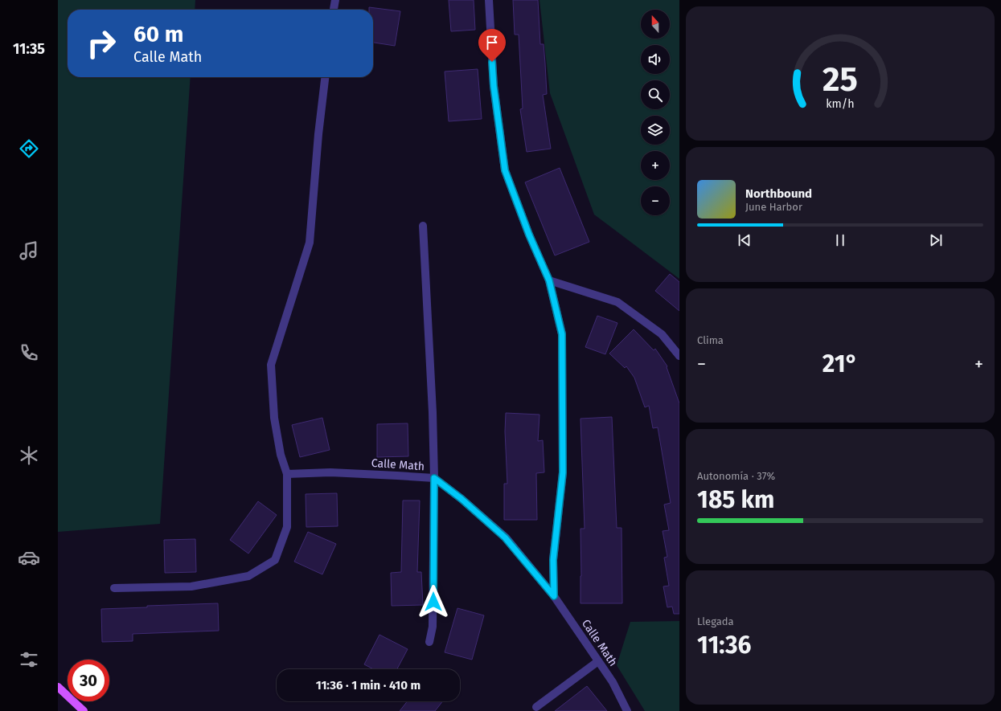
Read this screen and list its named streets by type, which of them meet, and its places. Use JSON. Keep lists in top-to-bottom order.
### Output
{
  "streets": {
    "street": ["Calle Math"]
  },
  "north": "top",
  "page": {
    "tabs": "11:35",
    "map_buttons": ["+", "−"],
    "turn": ["60 m", "Calle Math"],
    "song": ["Northbound", "June Harbor"],
    "tile": [
      "Clima",
      ["Autonomía · 37%", "185 km"],
      ["Llegada", "11:36"]
    ],
    "heat": ["−", "21°", "+"],
    "limit": "30",
    "trip": "11:36 · 1 min · 410 m",
    "gauge": ["25", "km/h"]
  }
}
